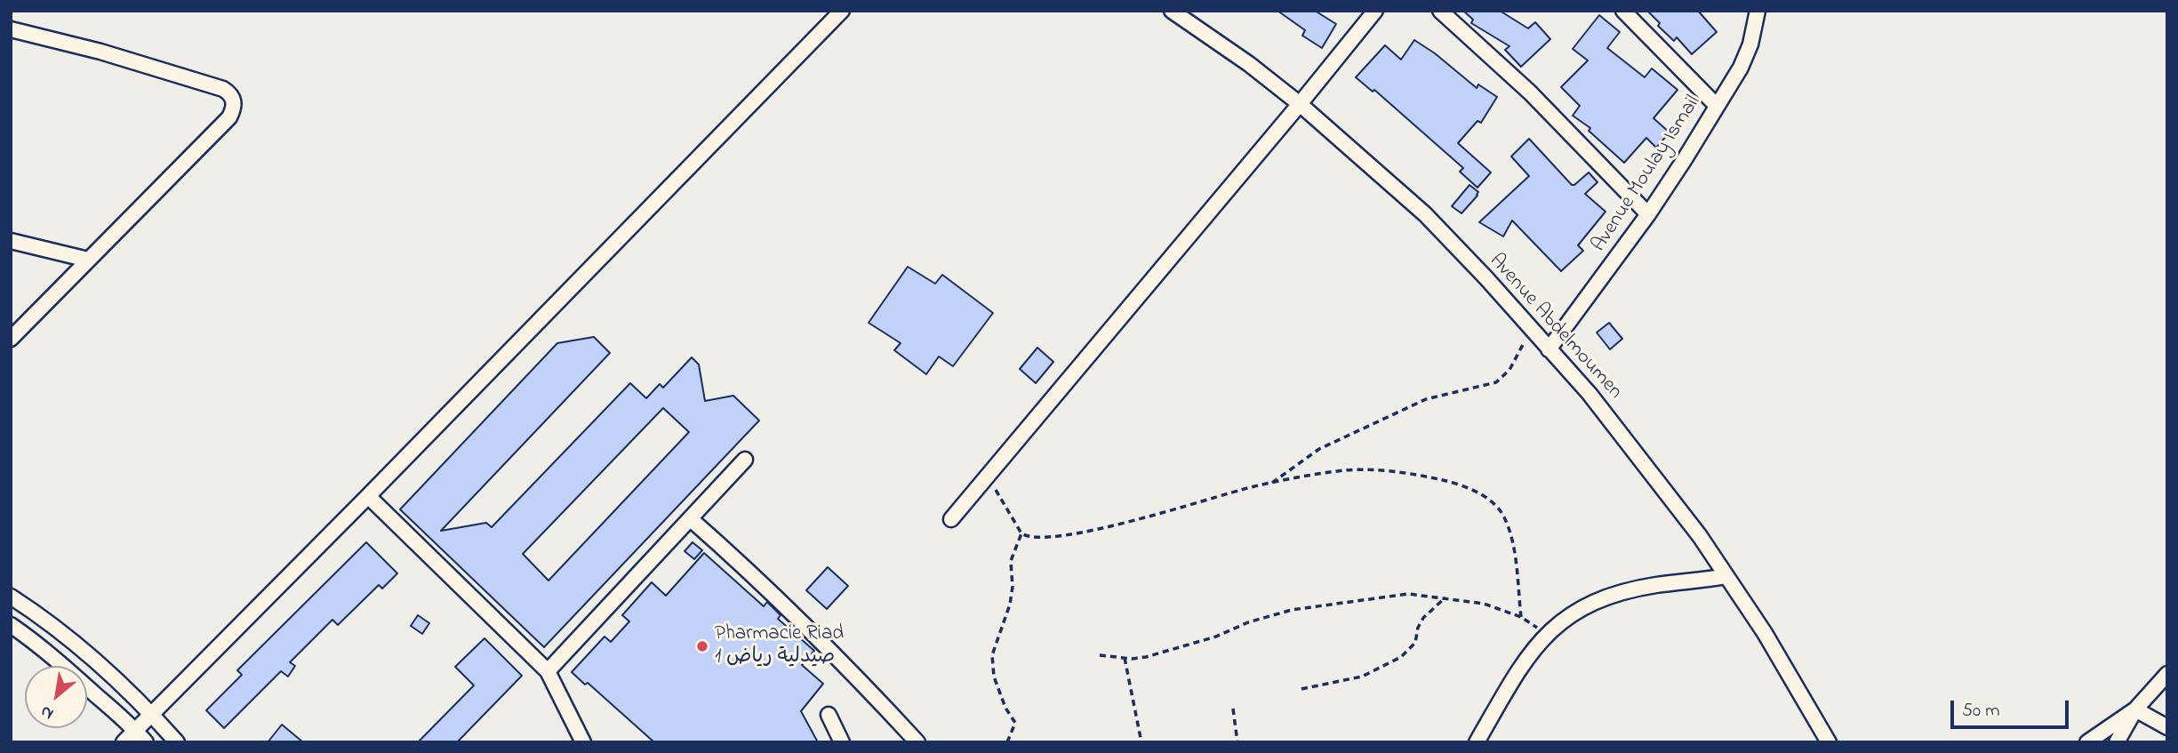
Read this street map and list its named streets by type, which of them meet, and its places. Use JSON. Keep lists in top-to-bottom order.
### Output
{
  "streets": {
    "street": ["Avenue Moulay Ismail", "Avenue Abdelmoumen"]
  },
  "crossings": [
    ["Avenue Moulay Ismail", "Avenue Abdelmoumen"]
  ],
  "places": ["Pharmacie Riad 1 صيدلية رياض"],
  "scale_bar": "50 m",
  "north": "bottom left"
}
